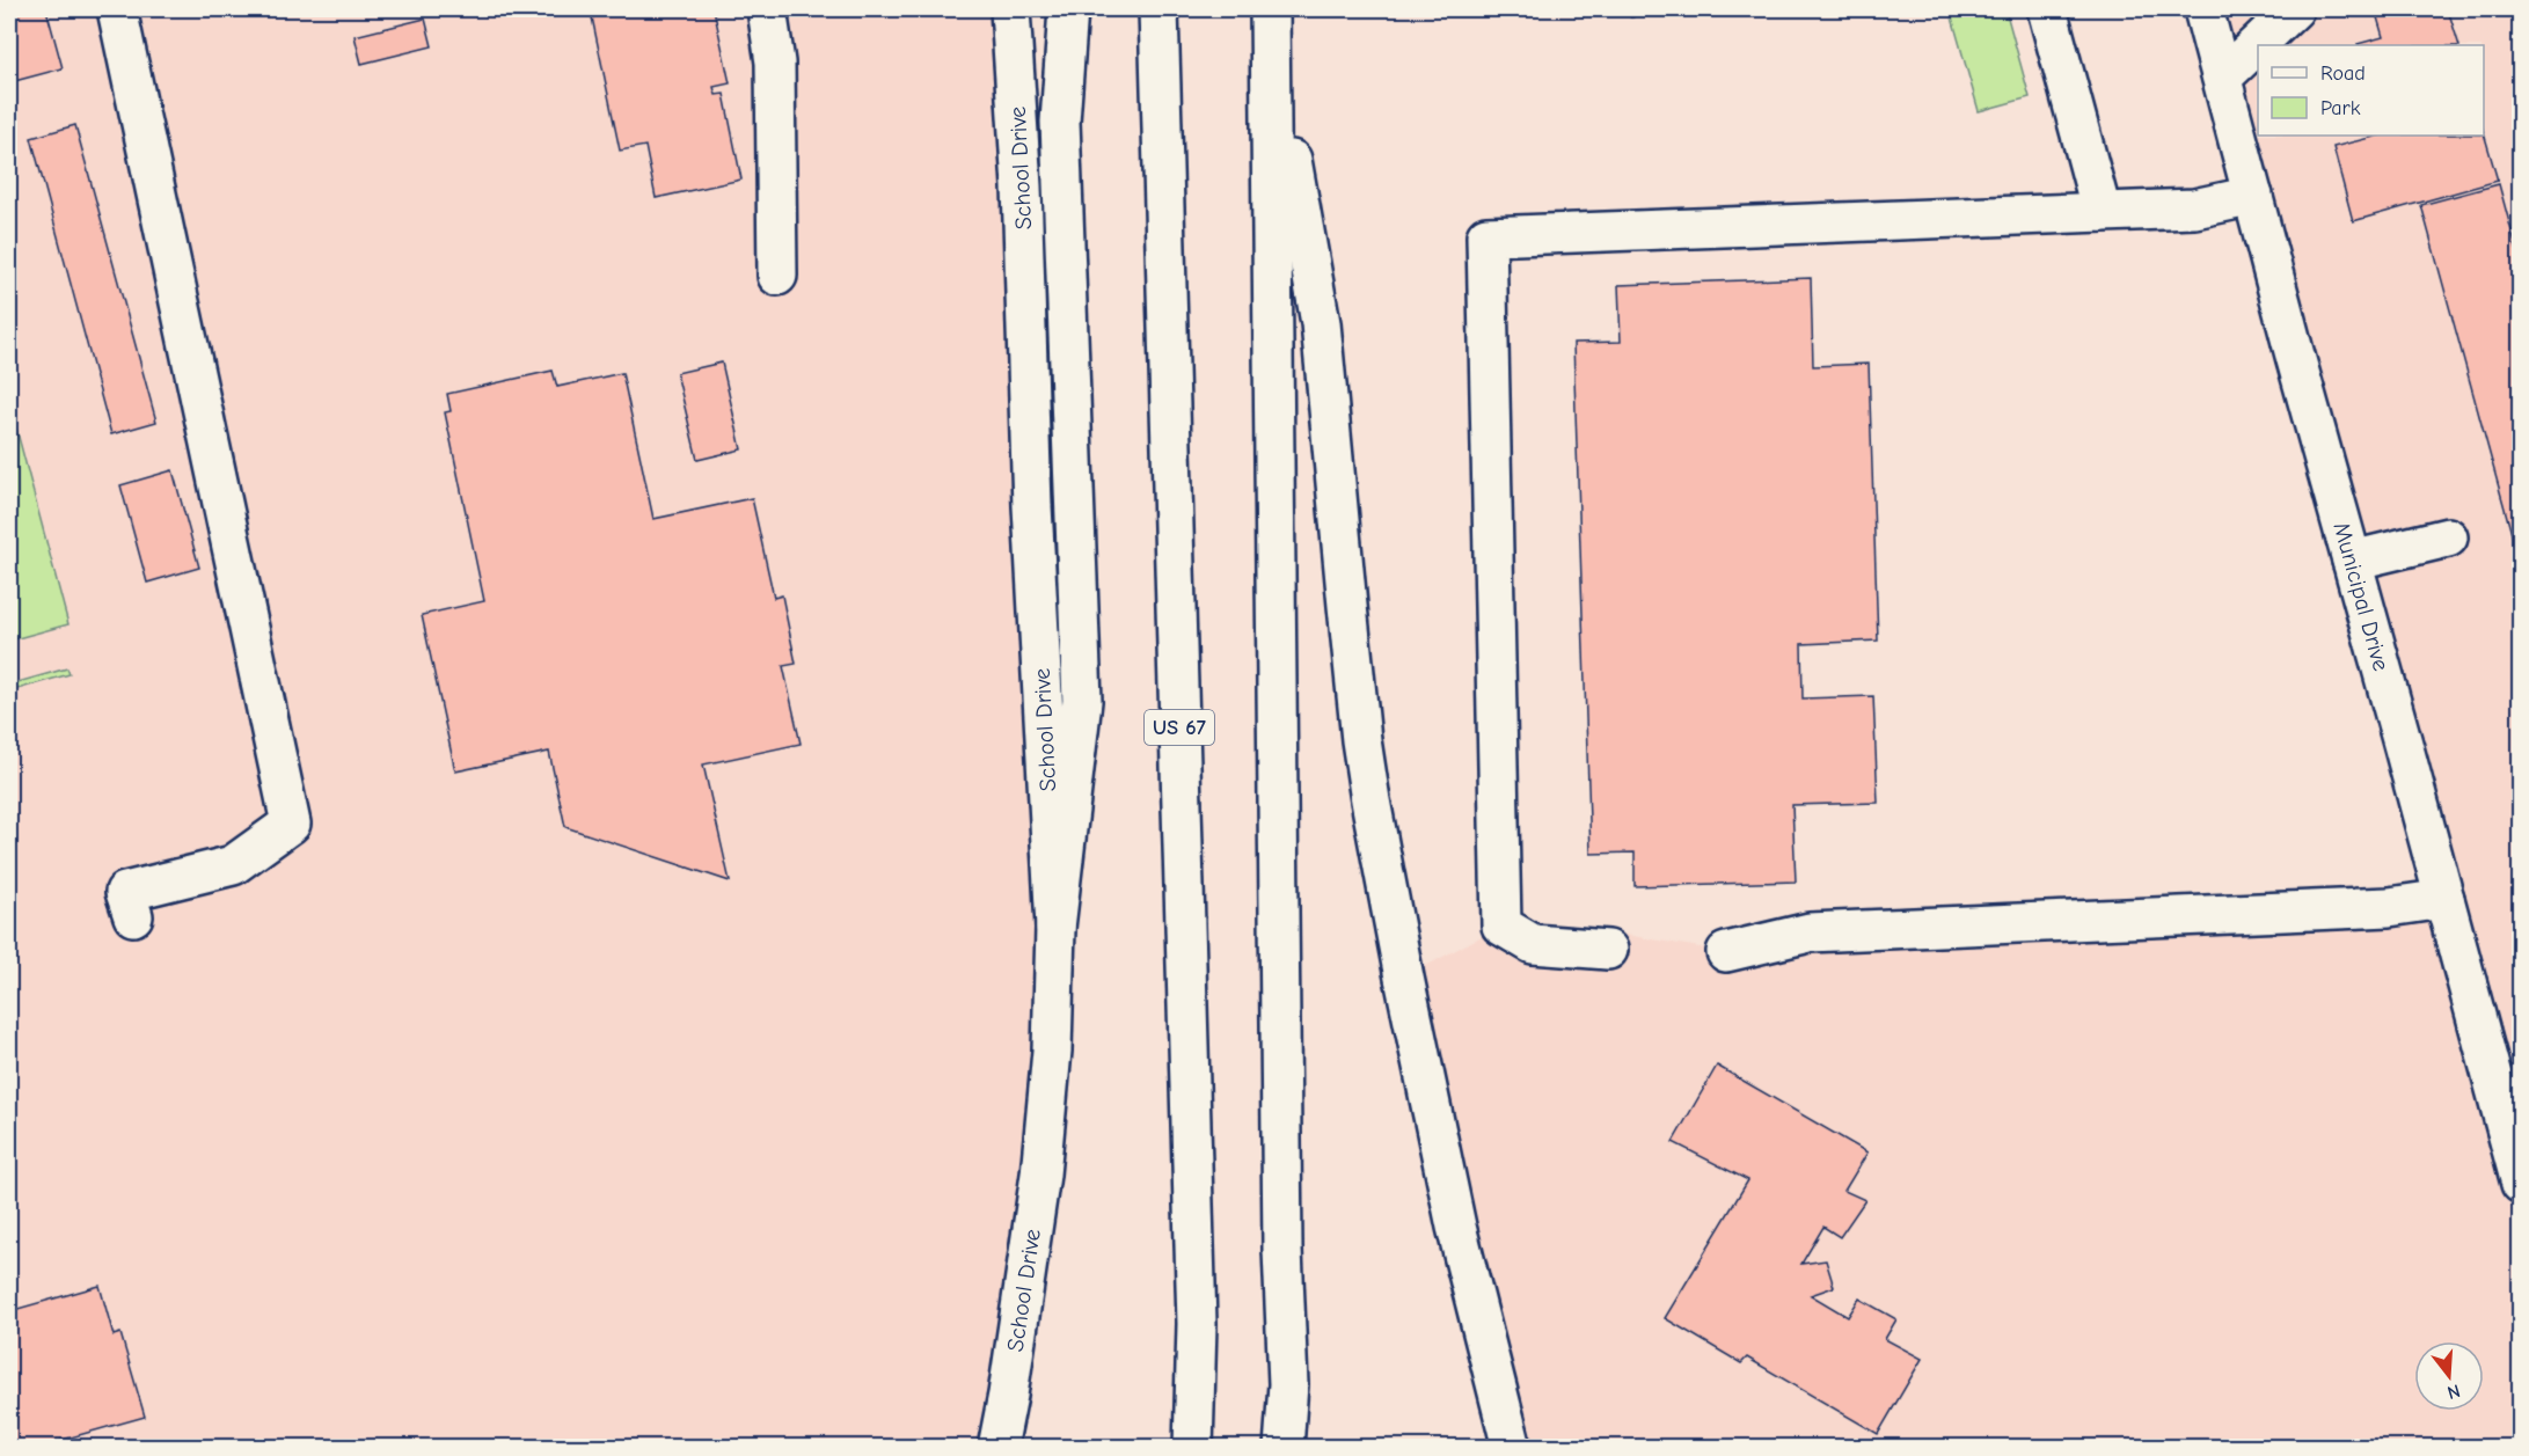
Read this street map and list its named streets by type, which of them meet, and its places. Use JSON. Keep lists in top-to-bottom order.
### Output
{
  "streets": {
    "main road": ["School Drive", "Municipal Drive", "US 67"]
  },
  "legend": ["Road", "Park"],
  "north": "bottom"
}
